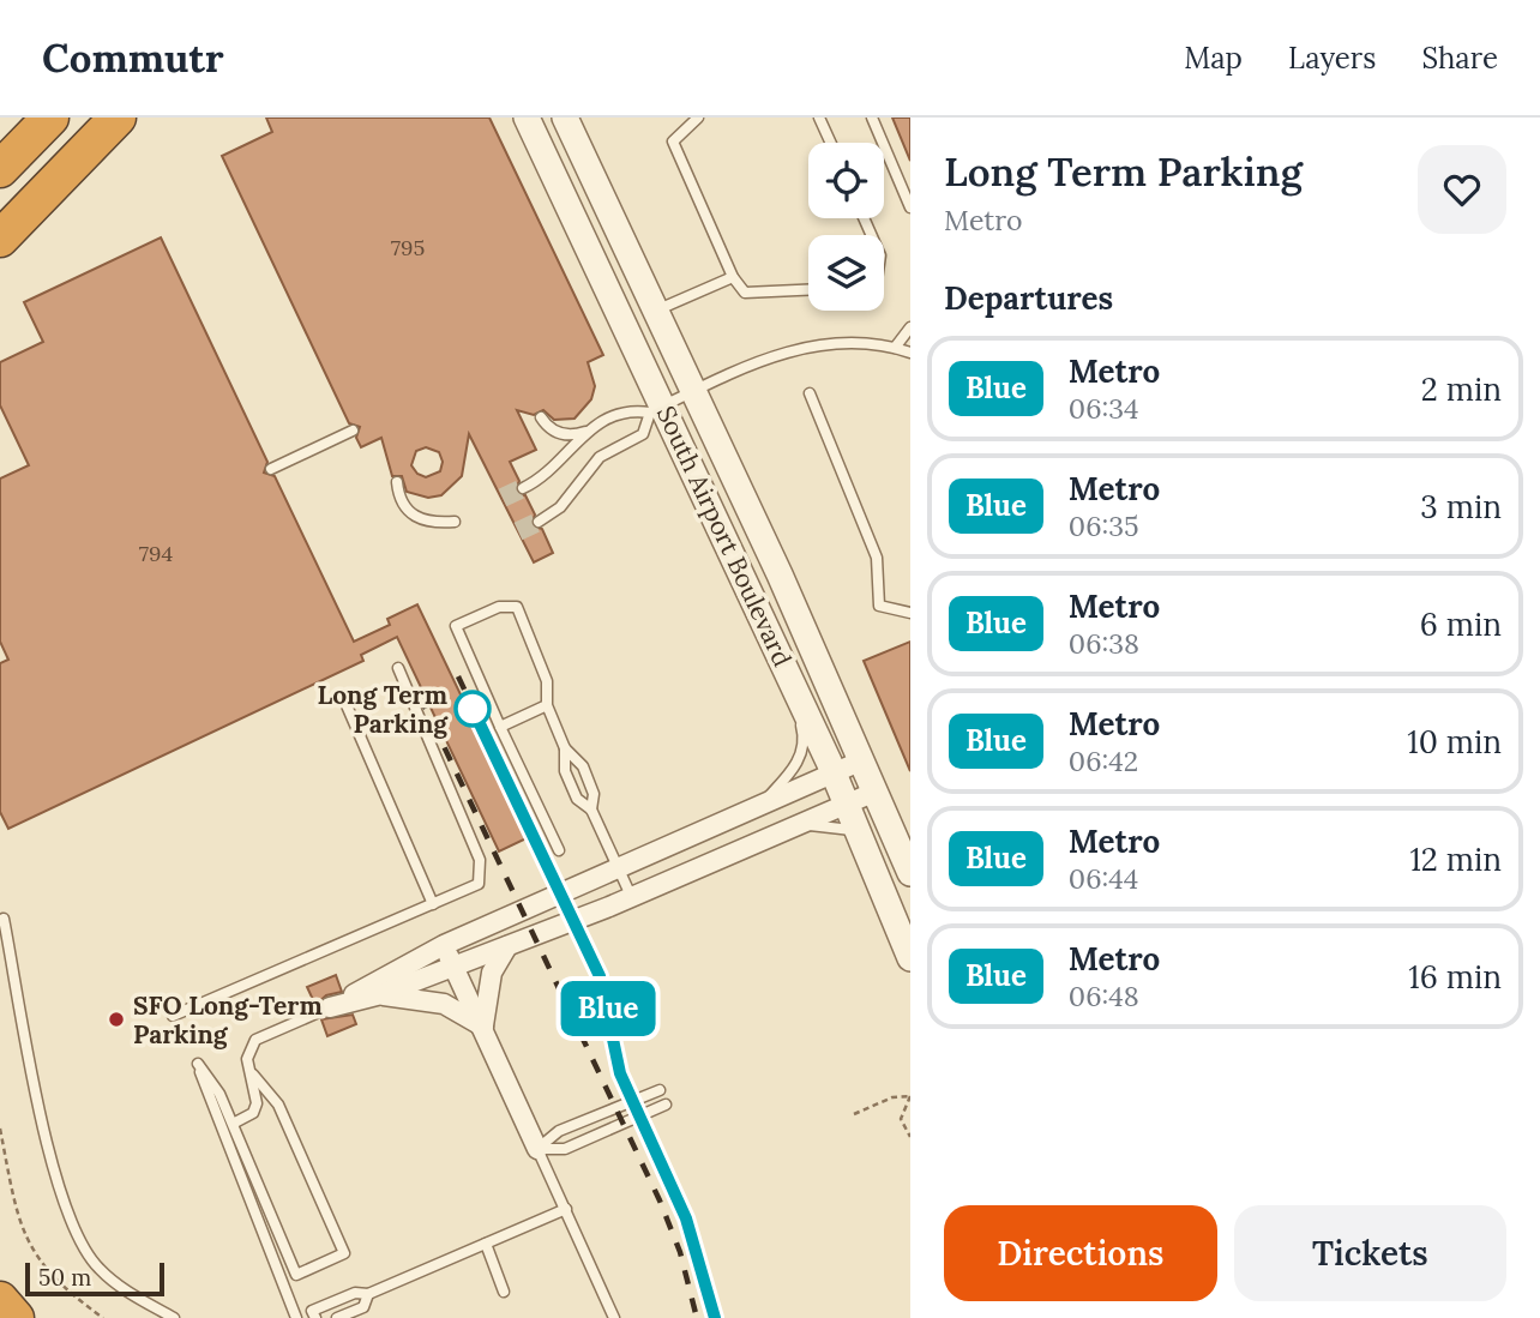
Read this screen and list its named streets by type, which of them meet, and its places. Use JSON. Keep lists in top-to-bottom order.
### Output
{
  "streets": {
    "street": ["South Airport Boulevard"]
  },
  "places": ["Long Term Parking", "SFO Long-Term Parking"],
  "lines": ["metro line Blue"],
  "house_numbers": ["795", "794"],
  "scale_bar": "50 m",
  "page": {
    "header": "Commutr",
    "nav": ["Map", "Layers", "Share"],
    "on_map": "Blue",
    "heading": [
      ["Long Term Parking", "Metro"],
      "Departures"
    ],
    "list": [
      {
        "mark": "Blue",
        "name": "Metro",
        "note": "06:34",
        "value": "2 min"
      },
      {
        "mark": "Blue",
        "name": "Metro",
        "note": "06:35",
        "value": "3 min"
      },
      {
        "mark": "Blue",
        "name": "Metro",
        "note": "06:38",
        "value": "6 min"
      },
      {
        "mark": "Blue",
        "name": "Metro",
        "note": "06:42",
        "value": "10 min"
      },
      {
        "mark": "Blue",
        "name": "Metro",
        "note": "06:44",
        "value": "12 min"
      },
      {
        "mark": "Blue",
        "name": "Metro",
        "note": "06:48",
        "value": "16 min"
      }
    ],
    "buttons": ["Directions", "Tickets"],
    "scale": "50 m"
  }
}
